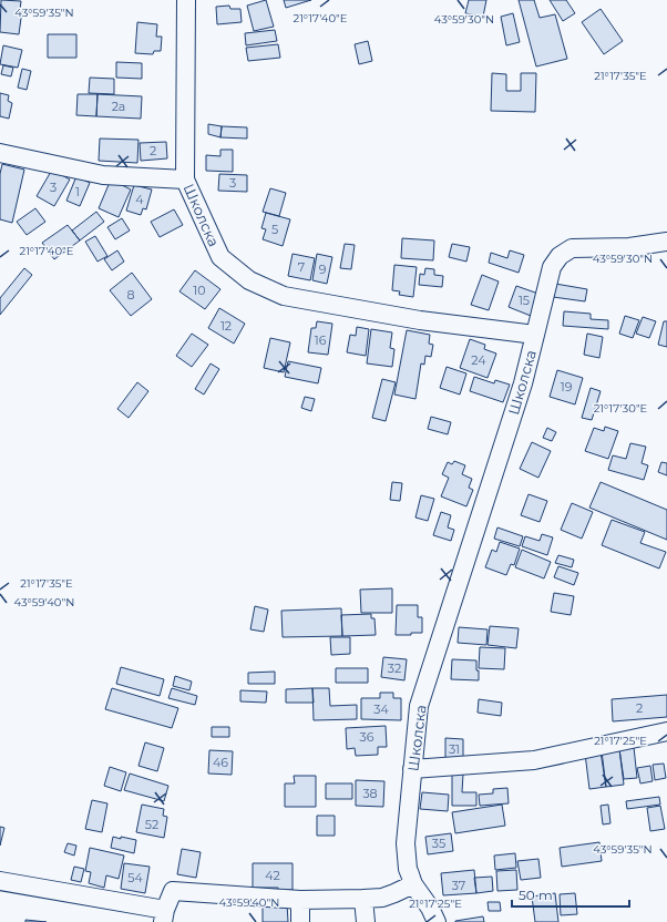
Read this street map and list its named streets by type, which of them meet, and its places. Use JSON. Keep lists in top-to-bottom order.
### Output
{
  "streets": {
    "street": ["Школска"]
  },
  "house_numbers": [
    "2a",
    "2",
    "3",
    "3",
    "1",
    "4",
    "5",
    "7",
    "9",
    "10",
    "8",
    "15",
    "12",
    "16",
    "24",
    "19",
    "32",
    "2",
    "34",
    "36",
    "31",
    "46",
    "38",
    "52",
    "35",
    "42",
    "54",
    "37"
  ],
  "scale_bar": "50 m",
  "coordinates": [
    "43°59'35\"N",
    "21°17'40\"E",
    "43°59'30\"N",
    "21°17'35\"E",
    "21°17'30\"E",
    "43°59'40\"N",
    "21°17'25\"E"
  ]
}
